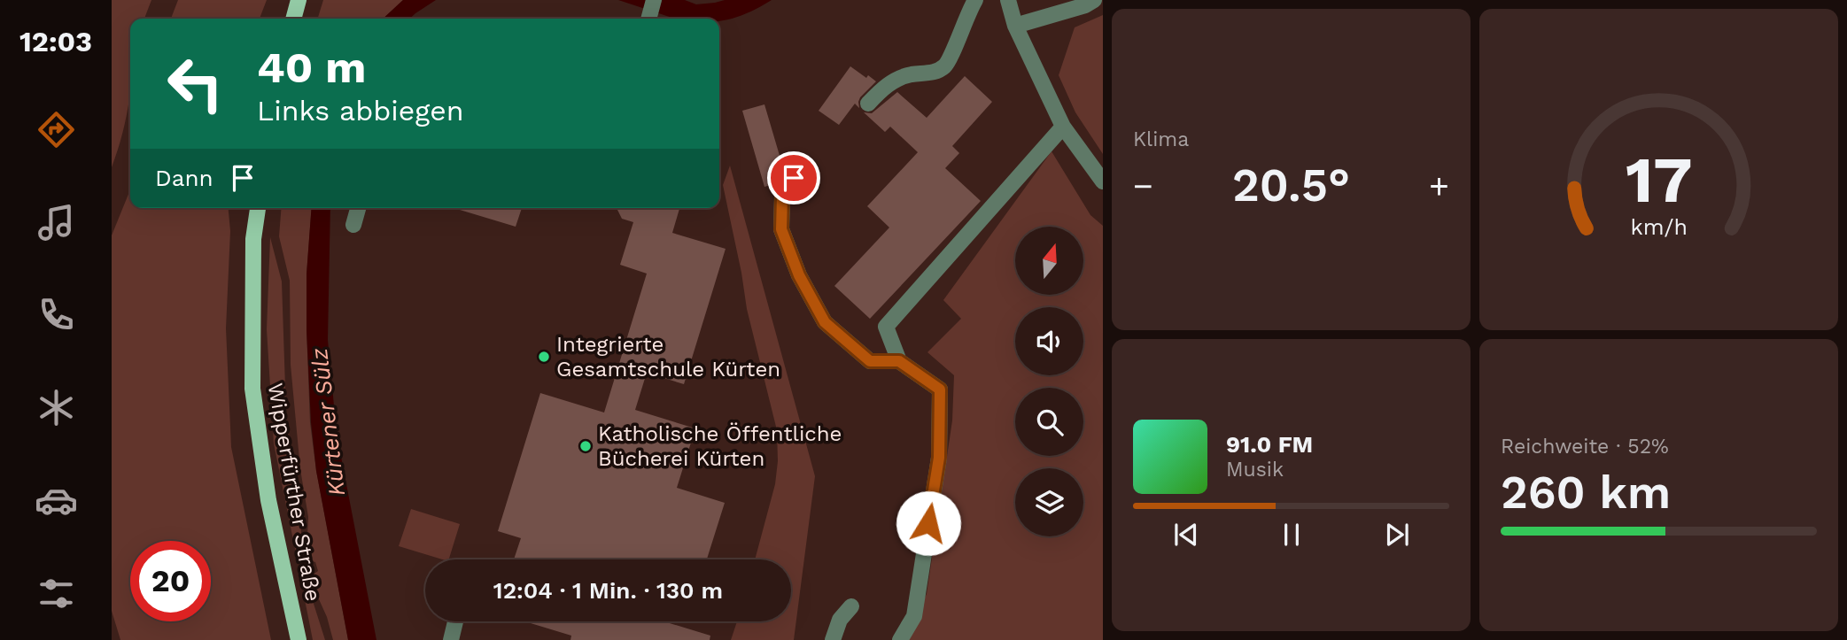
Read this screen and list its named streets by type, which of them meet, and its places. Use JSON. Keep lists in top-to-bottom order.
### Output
{
  "streets": {
    "main road": ["Wipperfürther Straße"]
  },
  "water": ["Kürtener Sülz"],
  "places": ["Integrierte Gesamtschule Kürten", "Katholische Öffentliche Bücherei Kürten"],
  "north": "top",
  "page": {
    "tabs": "12:03",
    "tile": [
      "Klima",
      ["Reichweite · 52%", "260 km"]
    ],
    "turn": ["40 m", "Links abbiegen"],
    "then": "Dann",
    "heat": ["−", "20.5°", "+"],
    "song": ["91.0 FM", "Musik"],
    "limit": "20",
    "trip": "12:04 · 1 Min. · 130 m",
    "gauge": ["17", "km/h"]
  }
}
